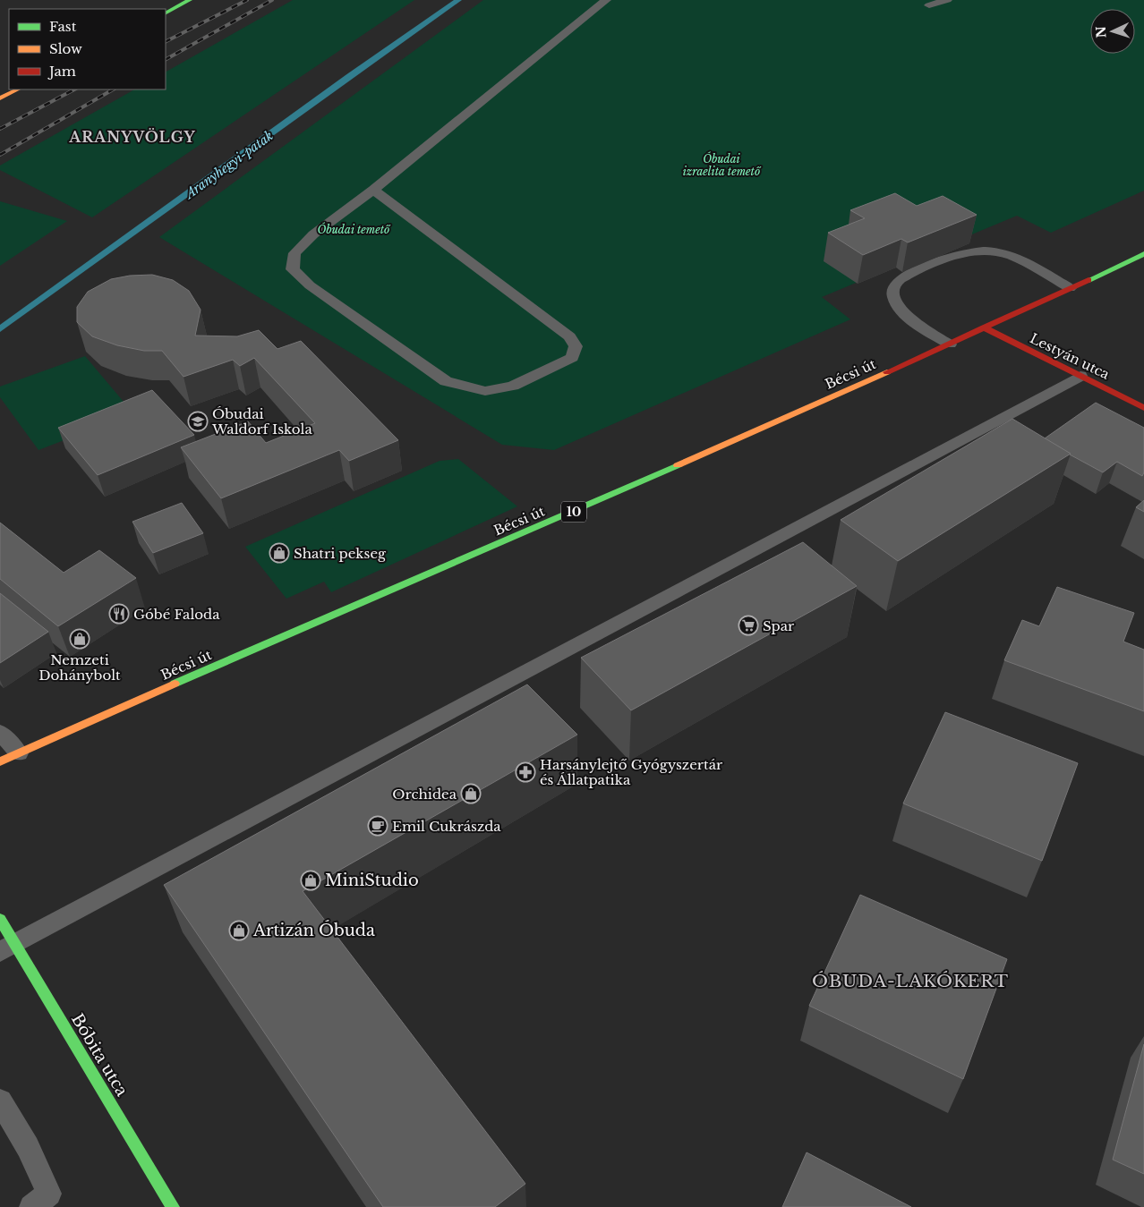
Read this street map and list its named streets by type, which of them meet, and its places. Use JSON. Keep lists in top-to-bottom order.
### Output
{
  "streets": {
    "main road": [
      "Lestyán utca",
      "Bécsi út",
      "10",
      "Bóbita utca"
    ]
  },
  "crossings": [
    ["Lestyán utca", "Bécsi út"]
  ],
  "districts": ["ARANYVÖLGY", "ÓBUDA-LAKÓKERT"],
  "water": ["Aranyhegyi-patak"],
  "parks": ["Óbudai izraelita temető", "Óbudai temető"],
  "places": {
    "school or university": ["Óbudai Waldorf Iskola"],
    "shop": [
      "Shatri pekseg",
      "Nemzeti Dohánybolt",
      "Orchidea",
      "MiniStudio",
      "Artizán Óbuda"
    ],
    "restaurant": ["Góbé Faloda"],
    "supermarket": ["Spar"],
    "pharmacy": ["Harsánylejtő Gyógyszertár és Állatpatika"],
    "cafe": ["Emil Cukrászda"]
  },
  "legend": ["Fast", "Slow", "Jam"],
  "north": "left"
}
